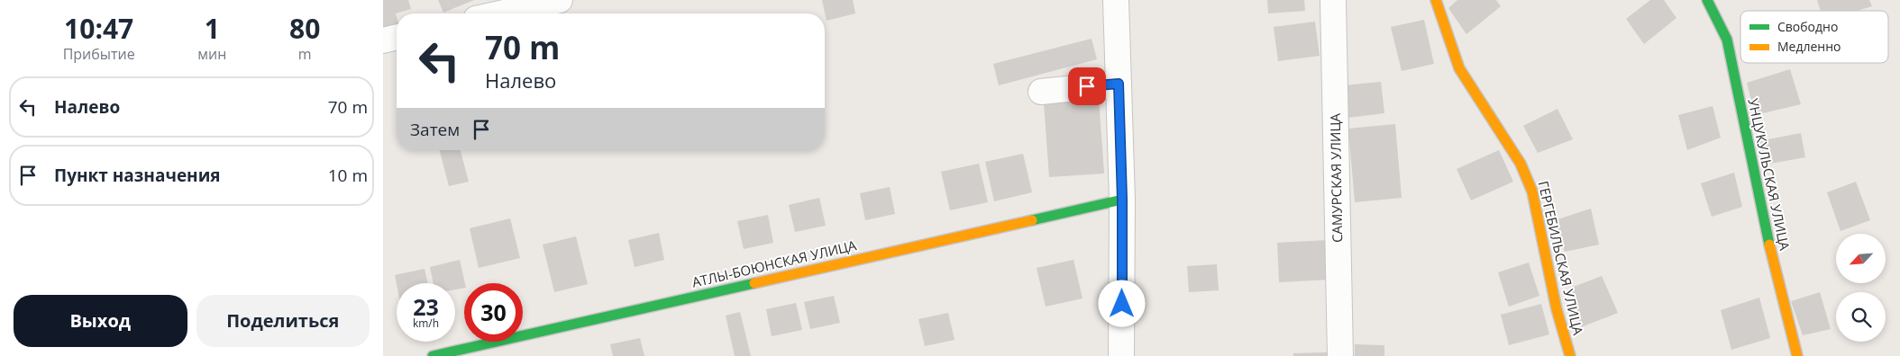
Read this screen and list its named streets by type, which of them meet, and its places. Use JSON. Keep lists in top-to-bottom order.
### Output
{
  "streets": {
    "street": [
      "УНЦУКУЛЬСКАЯ УЛИЦА",
      "САМУРСКАЯ УЛИЦА",
      "ГЕРГЕБИЛЬСКАЯ УЛИЦА",
      "АТЛЫ-БОЮНСКАЯ УЛИЦА"
    ]
  },
  "legend": ["Свободно", "Медленно"],
  "north": "bottom left",
  "page": {
    "eta": [
      "10:47",
      "Прибытие",
      "1",
      "мин",
      "80",
      "m"
    ],
    "turn": ["70 m", "Налево"],
    "list": [
      {
        "name": "Налево",
        "value": "70 m"
      },
      {
        "name": "Пункт назначения",
        "value": "10 m"
      }
    ],
    "then": "Затем",
    "speed": "23 km/h",
    "limit": "30",
    "buttons": ["Выход", "Поделиться"]
  }
}
